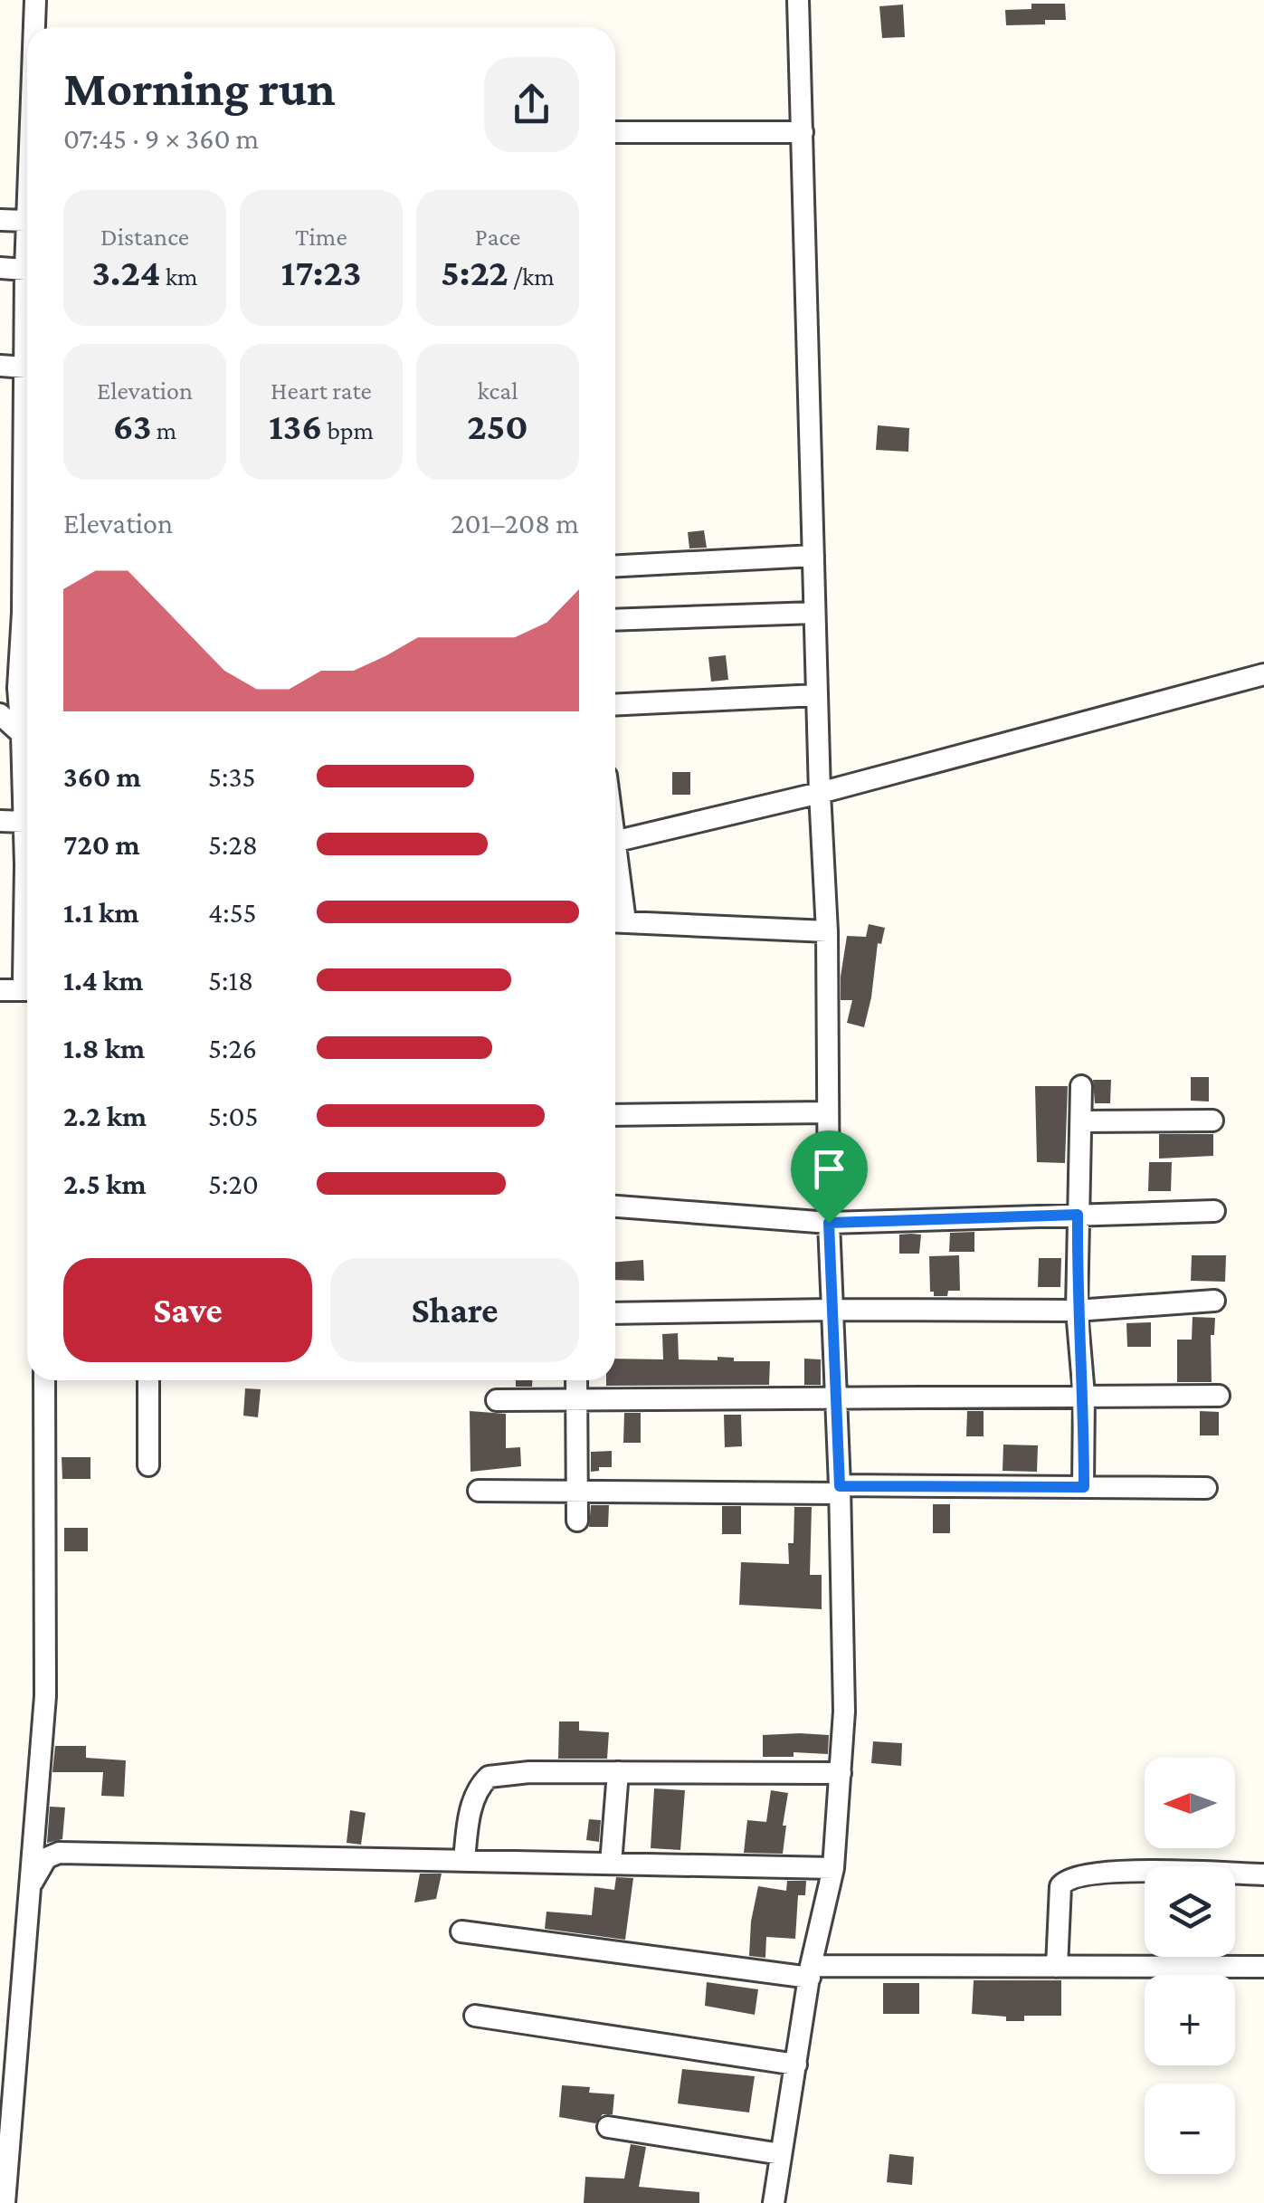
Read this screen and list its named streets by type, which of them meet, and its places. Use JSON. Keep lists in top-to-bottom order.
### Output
{
  "north": "left",
  "page": {
    "heading": ["Morning run", "07:45 · 9 × 360 m"],
    "stats": [
      ["Distance", "3.24 km"],
      ["Time", "17:23"],
      ["Pace", "5:22 /km"],
      ["Elevation", "63 m"],
      ["Heart rate", "136 bpm"],
      ["kcal", "250"]
    ],
    "chart": ["Elevation", "201–208 m"],
    "list": [
      {
        "name": "360 m",
        "note": "5:35"
      },
      {
        "name": "720 m",
        "note": "5:28"
      },
      {
        "name": "1.1 km",
        "note": "4:55"
      },
      {
        "name": "1.4 km",
        "note": "5:18"
      },
      {
        "name": "1.8 km",
        "note": "5:26"
      },
      {
        "name": "2.2 km",
        "note": "5:05"
      },
      {
        "name": "2.5 km",
        "note": "5:20"
      }
    ],
    "buttons": ["Save", "Share"],
    "map_buttons": ["+", "−"]
  }
}
